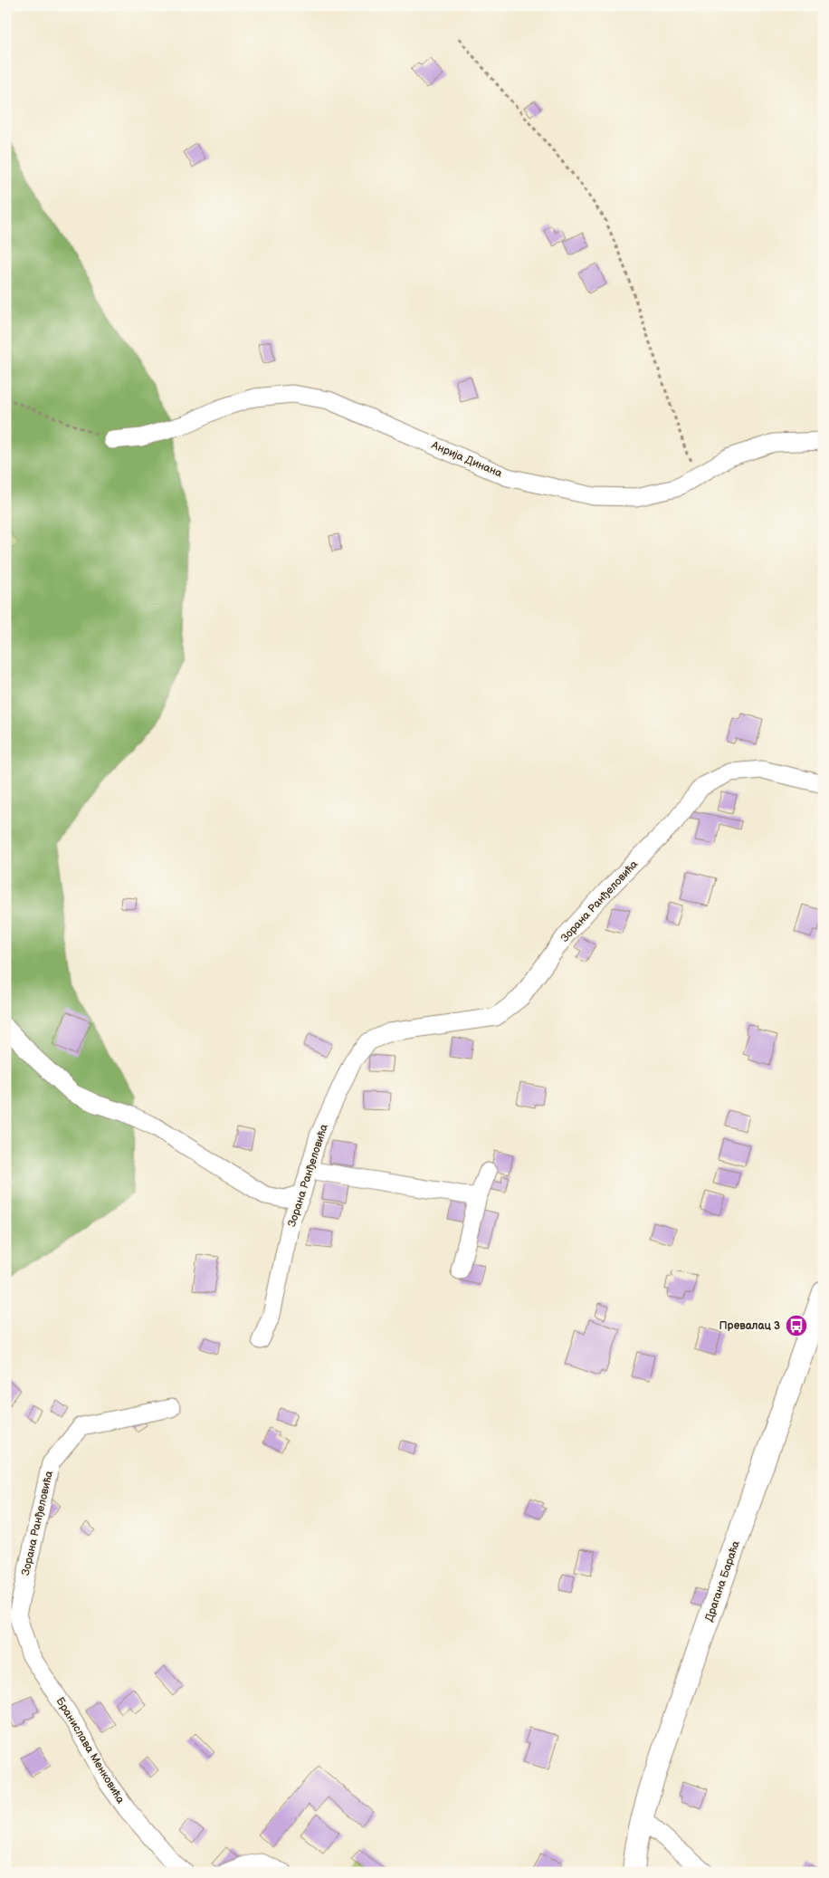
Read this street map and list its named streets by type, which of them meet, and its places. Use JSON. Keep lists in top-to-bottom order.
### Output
{
  "streets": {
    "street": [
      "Анрија Динана",
      "Зорана Ранђеловића",
      "Драгана Бараћа",
      "Бранислава Менковића"
    ]
  },
  "crossings": [
    ["Зорана Ранђеловића", "Бранислава Менковића"]
  ],
  "places": {
    "bus stop": ["Превалац 3"]
  }
}
